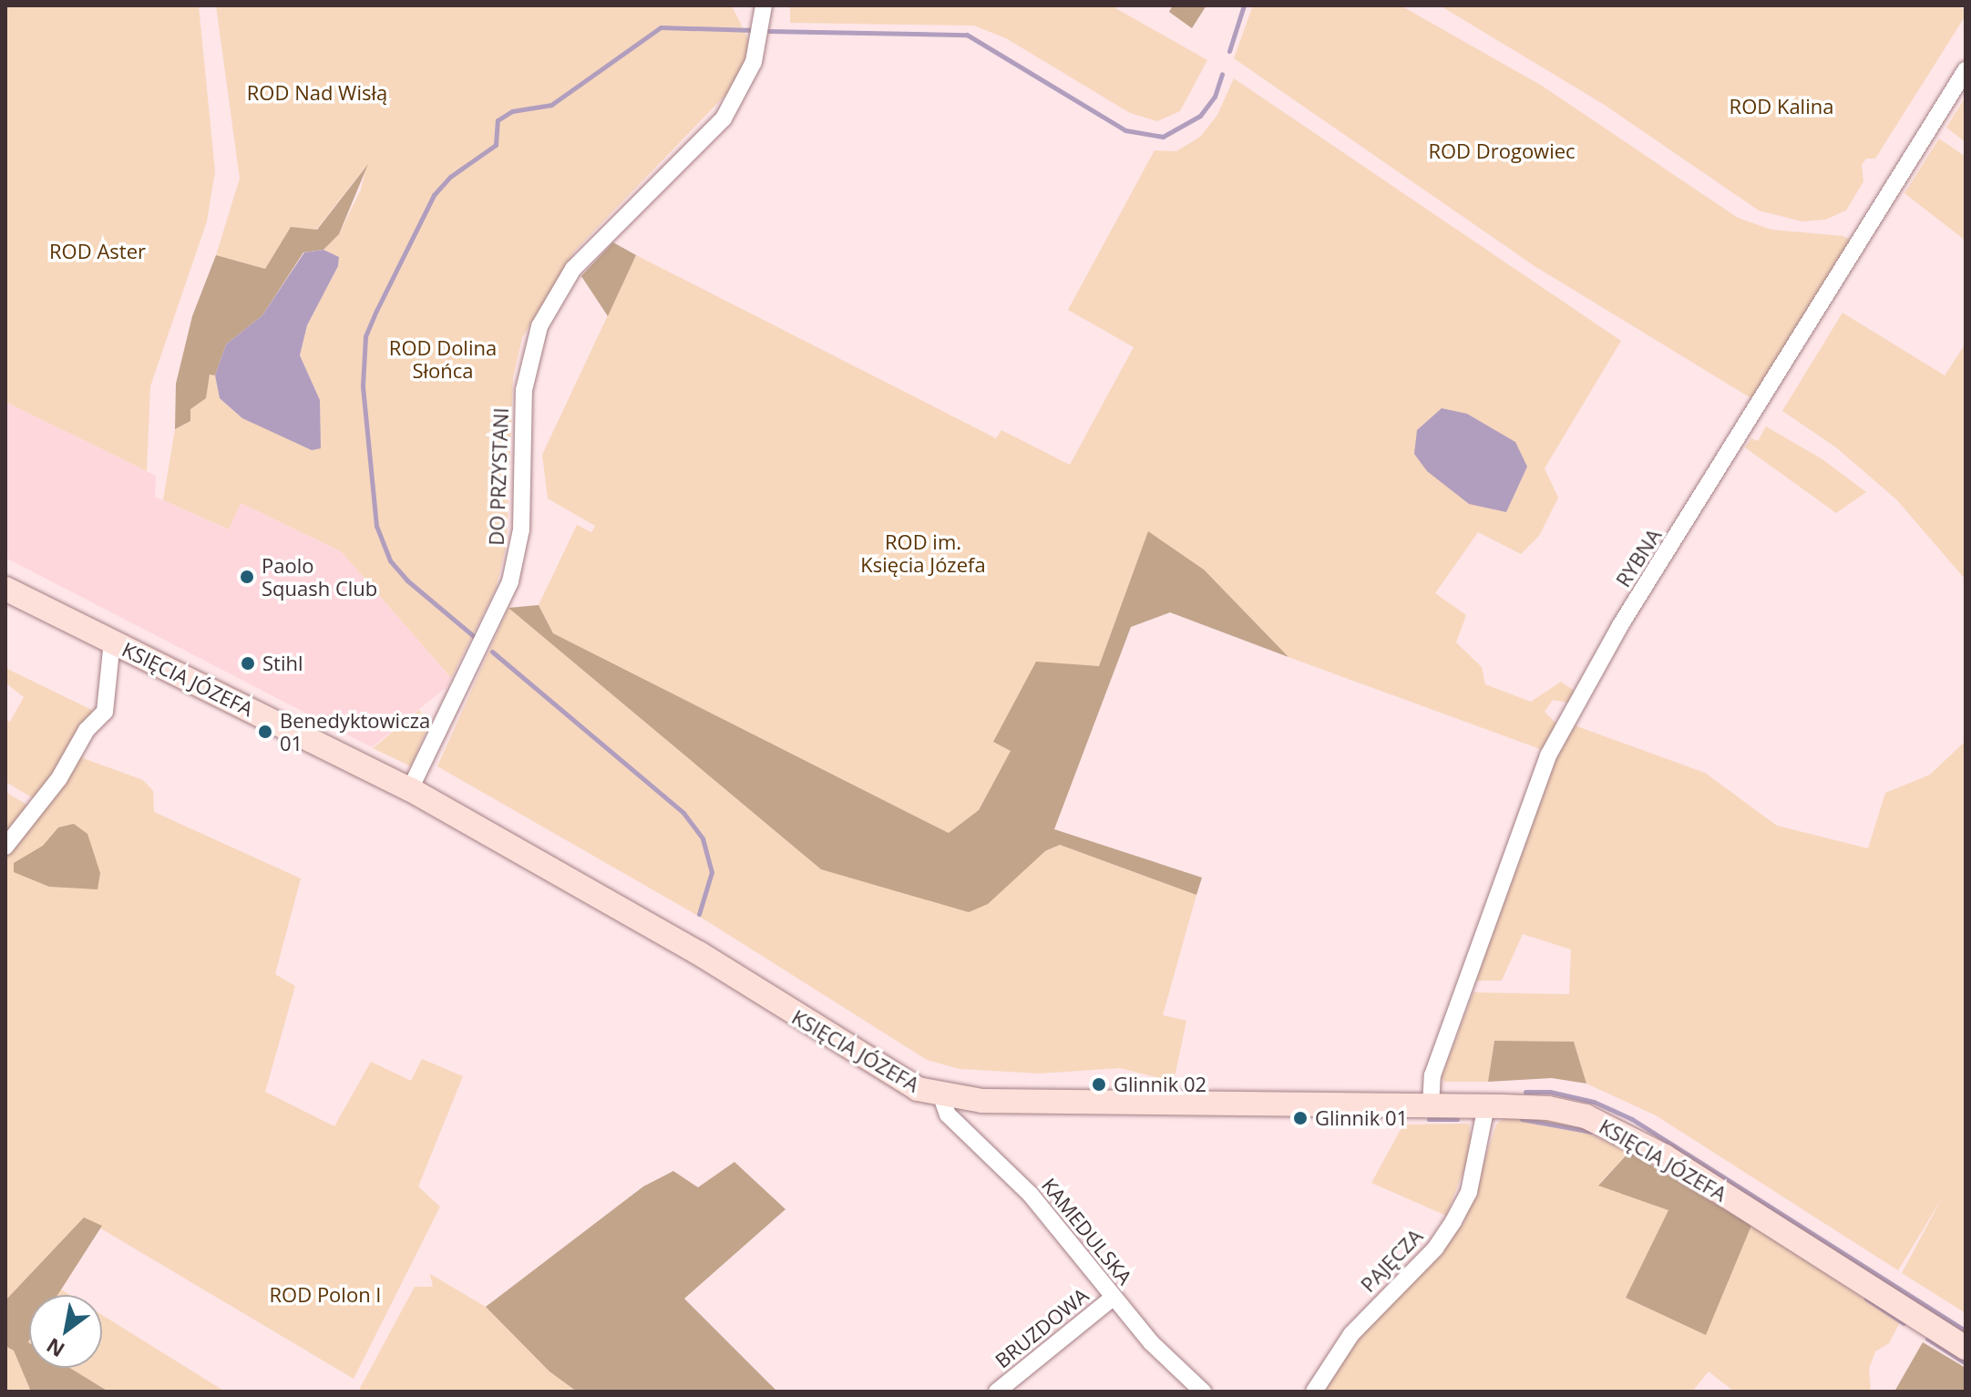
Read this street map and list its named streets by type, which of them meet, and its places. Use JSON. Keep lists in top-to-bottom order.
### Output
{
  "streets": {
    "main road": ["KSIĘCIA JÓZEFA"],
    "street": [
      "DO PRZYSTANI",
      "RYBNA",
      "KAMEDULSKA",
      "PAJĘCZA",
      "BRUZDOWA"
    ]
  },
  "crossings": [
    ["DO PRZYSTANI", "KSIĘCIA JÓZEFA"],
    ["RYBNA", "KSIĘCIA JÓZEFA"],
    ["KSIĘCIA JÓZEFA", "KAMEDULSKA"],
    ["KSIĘCIA JÓZEFA", "PAJĘCZA"],
    ["KAMEDULSKA", "BRUZDOWA"]
  ],
  "parks": [
    "ROD Nad Wisłą",
    "ROD Kalina",
    "ROD Drogowiec",
    "ROD Aster",
    "ROD Dolina Słońca",
    "ROD im. Księcia Józefa",
    "ROD Polon I"
  ],
  "places": [
    "Paolo Squash Club",
    "Stihl",
    "Benedyktowicza 01",
    "Glinnik 02",
    "Glinnik 01"
  ],
  "north": "bottom left"
}
